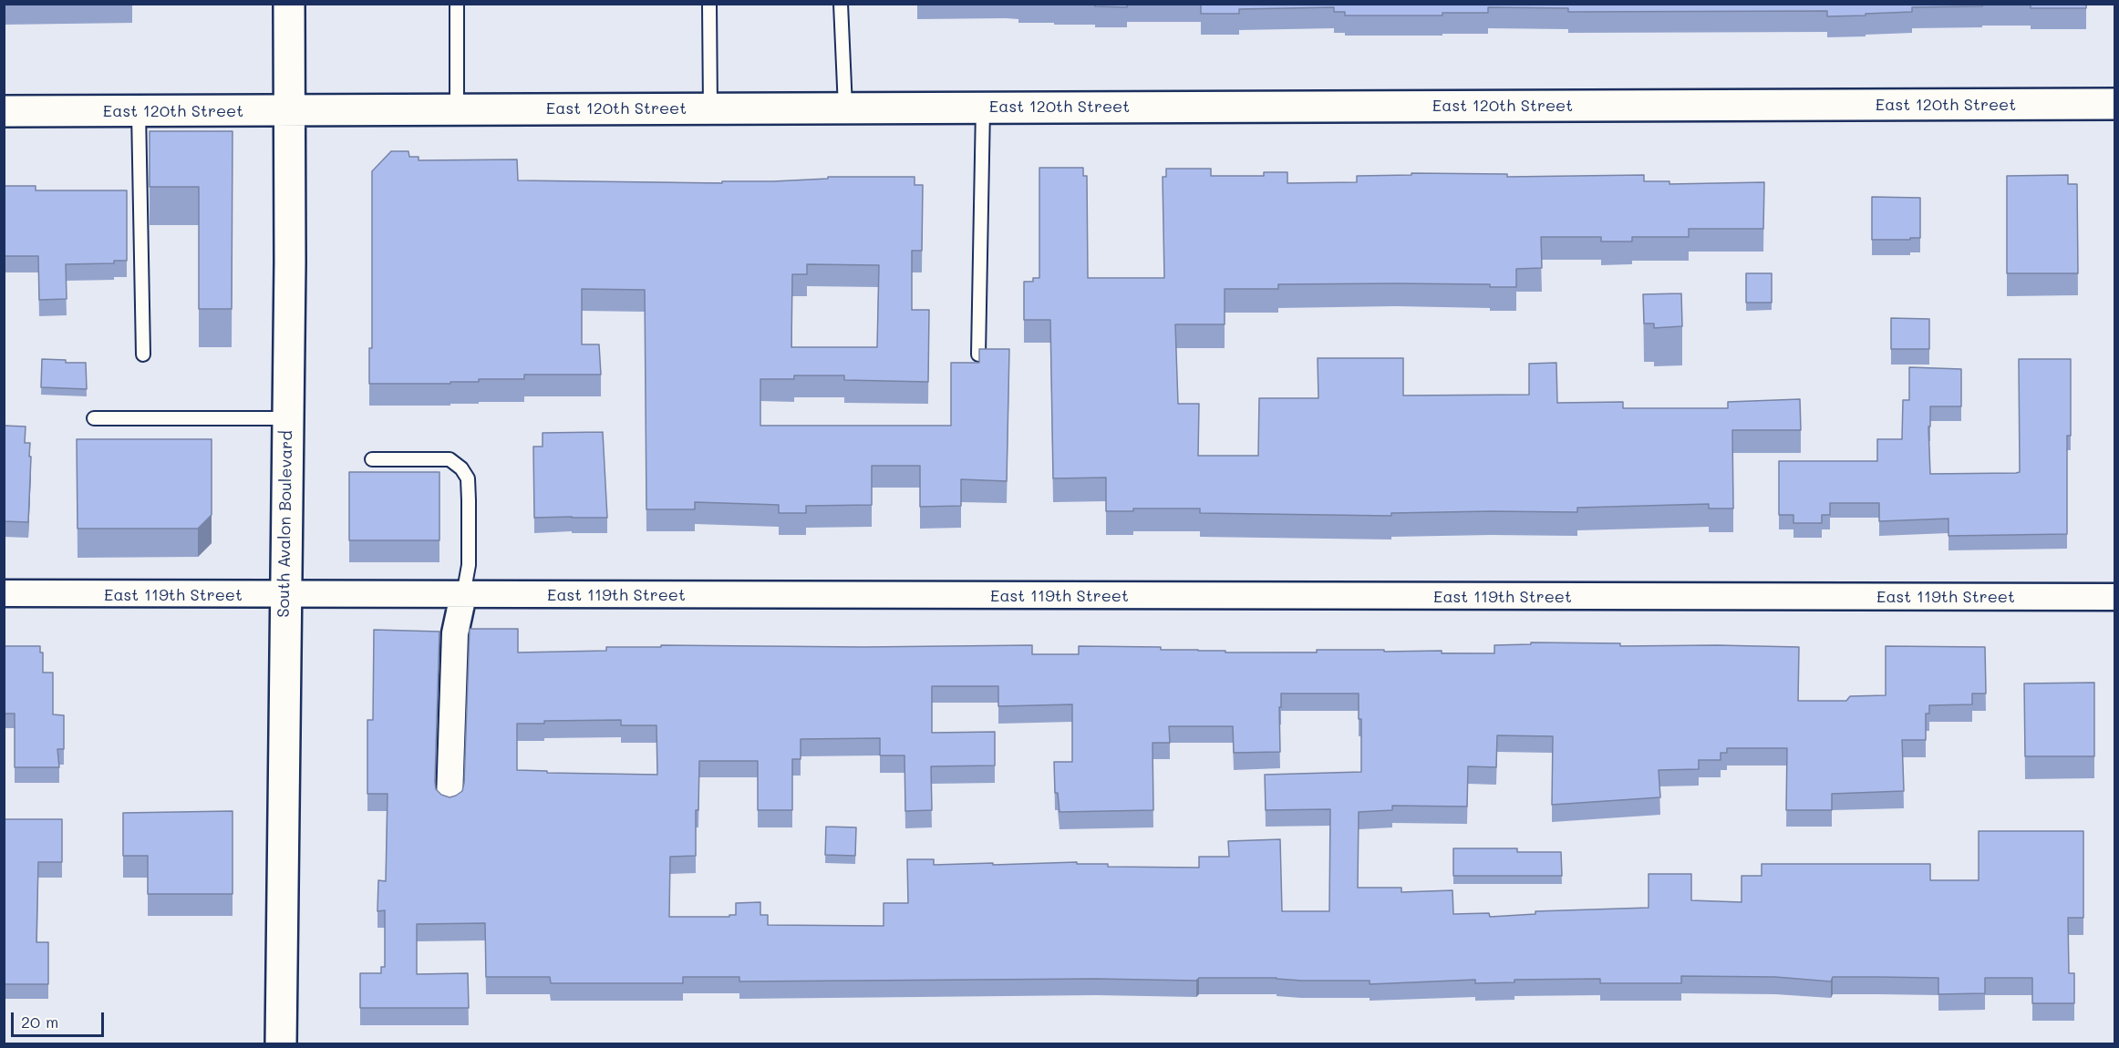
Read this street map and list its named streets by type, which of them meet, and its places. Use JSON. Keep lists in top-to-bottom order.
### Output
{
  "streets": {
    "street": ["East 120th Street", "South Avalon Boulevard", "East 119th Street"]
  },
  "crossings": [
    ["East 120th Street", "South Avalon Boulevard"],
    ["South Avalon Boulevard", "East 119th Street"]
  ],
  "scale_bar": "20 m"
}
